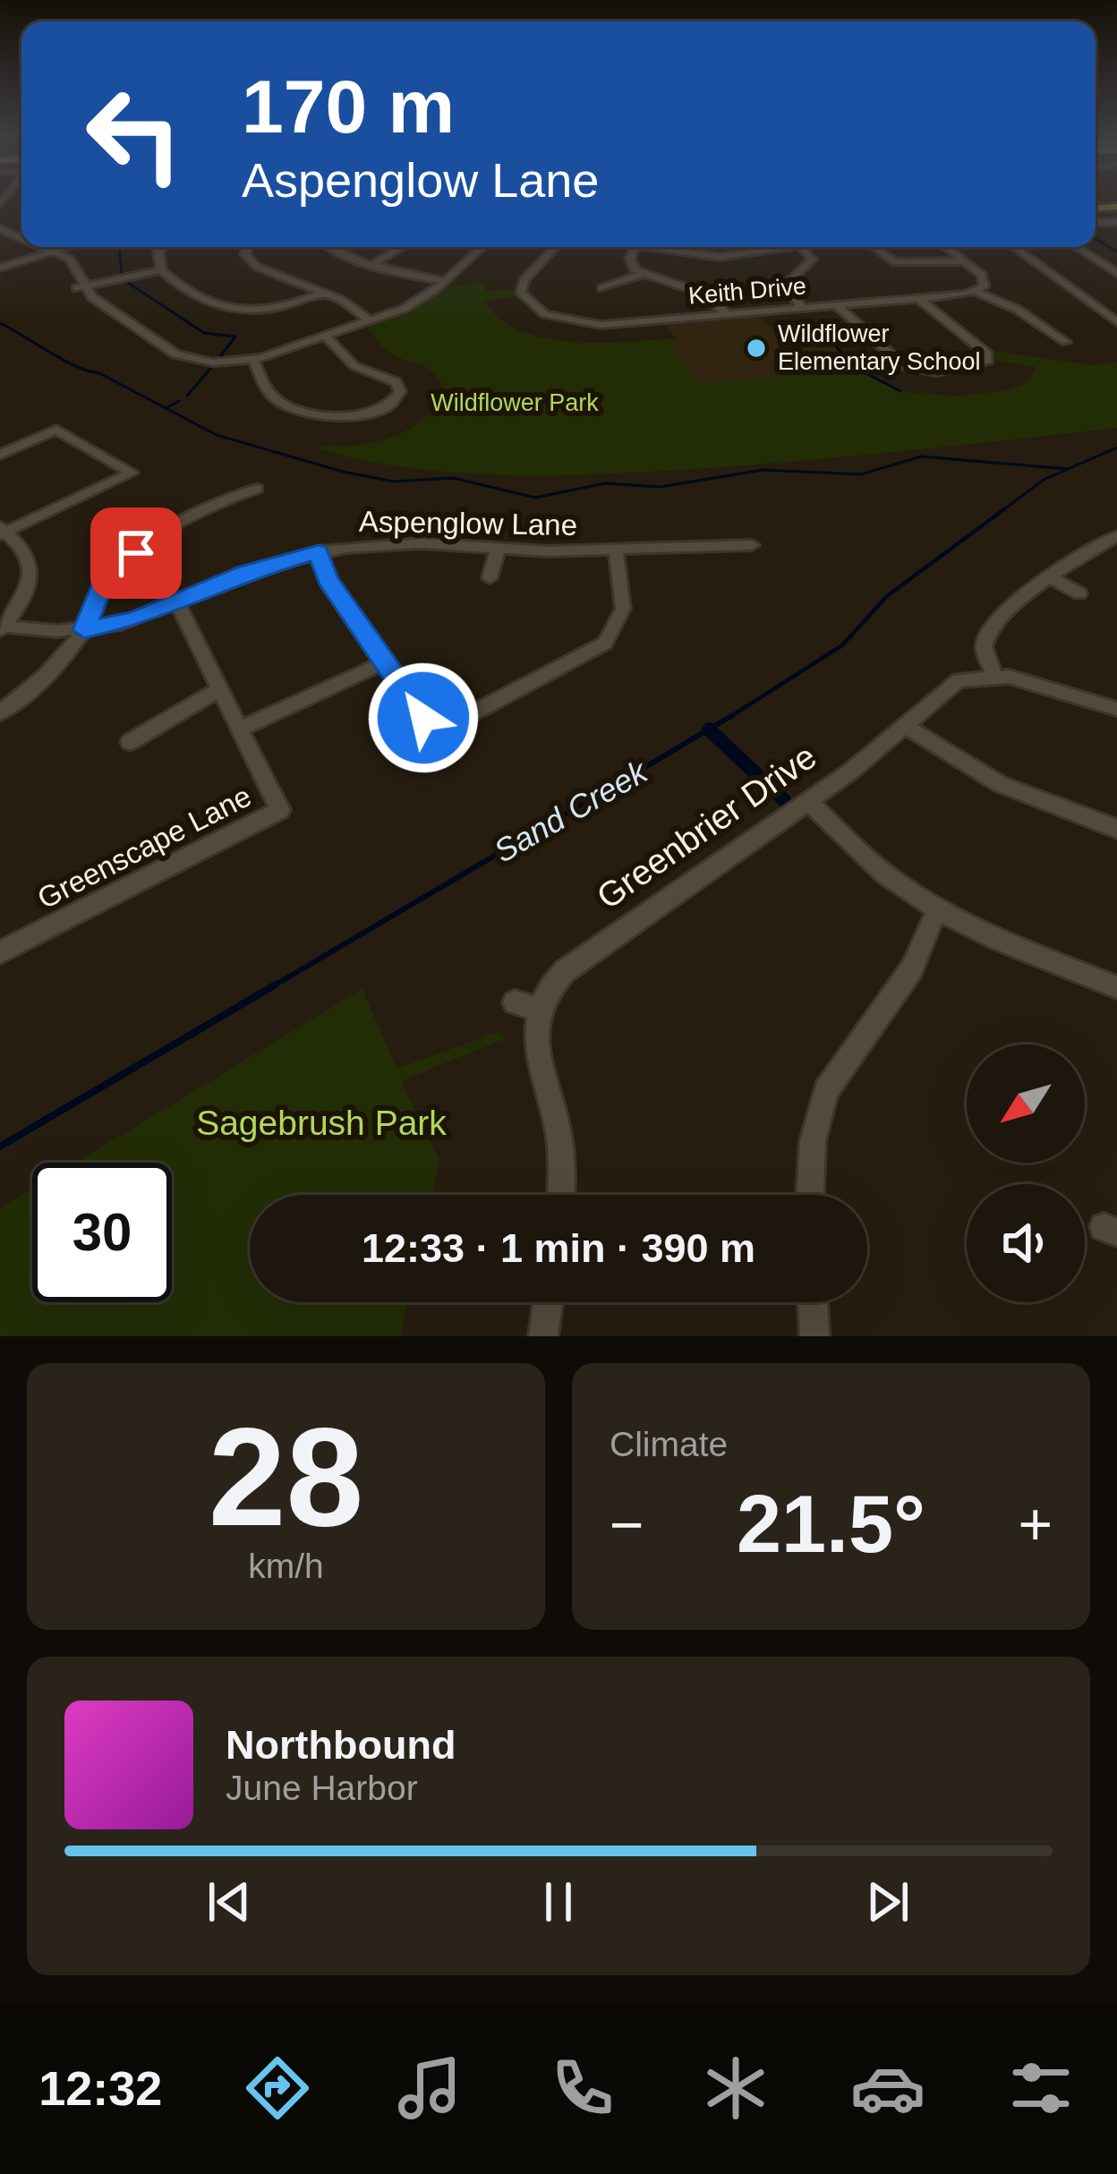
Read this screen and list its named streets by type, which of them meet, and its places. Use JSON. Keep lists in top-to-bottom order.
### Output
{
  "streets": {
    "street": [
      "Keith Drive",
      "Aspenglow Lane",
      "Greenbrier Drive",
      "Greenscape Lane"
    ]
  },
  "crossings": [
    ["Aspenglow Lane", "Greenscape Lane"]
  ],
  "water": ["Sand Creek"],
  "parks": ["Wildflower Park", "Sagebrush Park"],
  "places": ["Wildflower Elementary School"],
  "north": "bottom left",
  "page": {
    "turn": ["170 m", "Aspenglow Lane"],
    "limit": "30",
    "trip": "12:33 · 1 min · 390 m",
    "tile": [
      ["28", "km/h"],
      "Climate"
    ],
    "heat": ["−", "21.5°", "+"],
    "song": ["Northbound", "June Harbor"],
    "tabs": "12:32"
  }
}
